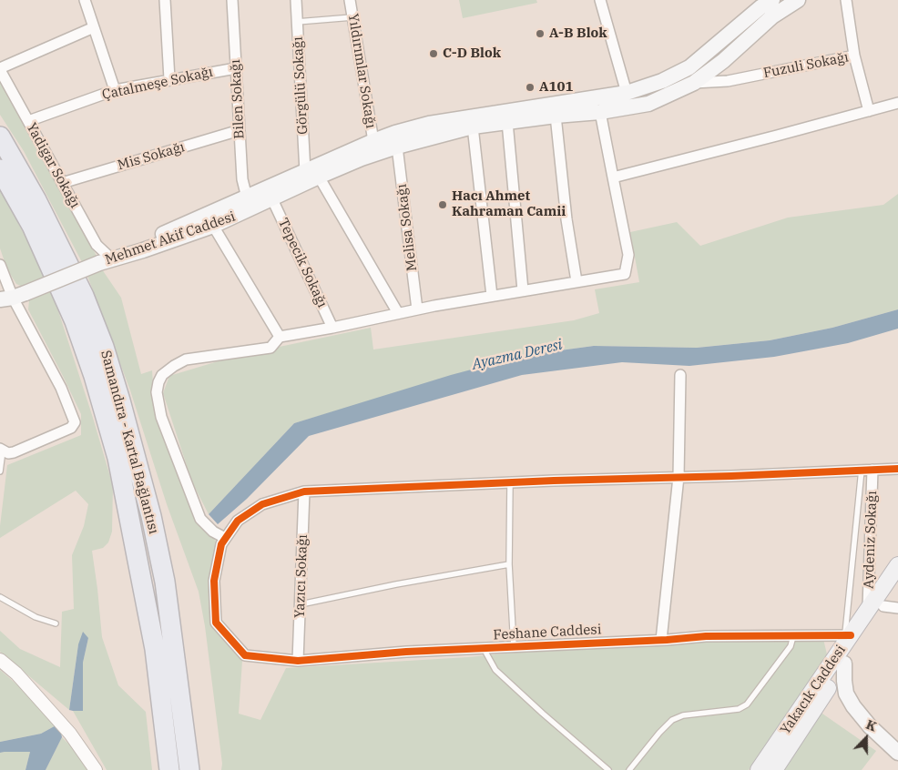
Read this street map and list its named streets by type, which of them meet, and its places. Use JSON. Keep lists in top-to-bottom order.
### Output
{
  "streets": {
    "highway": ["Samandıra - Kartal Bağlantısı"],
    "main road": ["Mehmet Akif Caddesi", "Yakacık Caddesi"],
    "street": [
      "Fuzuli Sokağı",
      "Yıldırımlar Sokağı",
      "Çatalmeşe Sokağı",
      "Görgülü Sokağı",
      "Bilen Sokağı",
      "Mis Sokağı",
      "Yadigar Sokağı",
      "Melisa Sokağı",
      "Tepecik Sokağı",
      "Aydeniz Sokağı",
      "Yazıcı Sokağı",
      "Feshane Caddesi"
    ]
  },
  "crossings": [
    ["Fuzuli Sokağı", "Mehmet Akif Caddesi"],
    ["Yıldırımlar Sokağı", "Mehmet Akif Caddesi"],
    ["Çatalmeşe Sokağı", "Bilen Sokağı"],
    ["Çatalmeşe Sokağı", "Yadigar Sokağı"],
    ["Görgülü Sokağı", "Mehmet Akif Caddesi"],
    ["Bilen Sokağı", "Mis Sokağı"],
    ["Bilen Sokağı", "Mehmet Akif Caddesi"],
    ["Mis Sokağı", "Yadigar Sokağı"],
    ["Yadigar Sokağı", "Mehmet Akif Caddesi"],
    ["Melisa Sokağı", "Mehmet Akif Caddesi"],
    ["Mehmet Akif Caddesi", "Tepecik Sokağı"],
    ["Aydeniz Sokağı", "Yakacık Caddesi"],
    ["Yazıcı Sokağı", "Feshane Caddesi"],
    ["Feshane Caddesi", "Yakacık Caddesi"]
  ],
  "water": ["Ayazma Deresi"],
  "places": [
    "A-B Blok",
    "C-D Blok",
    "A101",
    "Hacı Ahmet Kahraman Camii"
  ],
  "north": "top"
}
